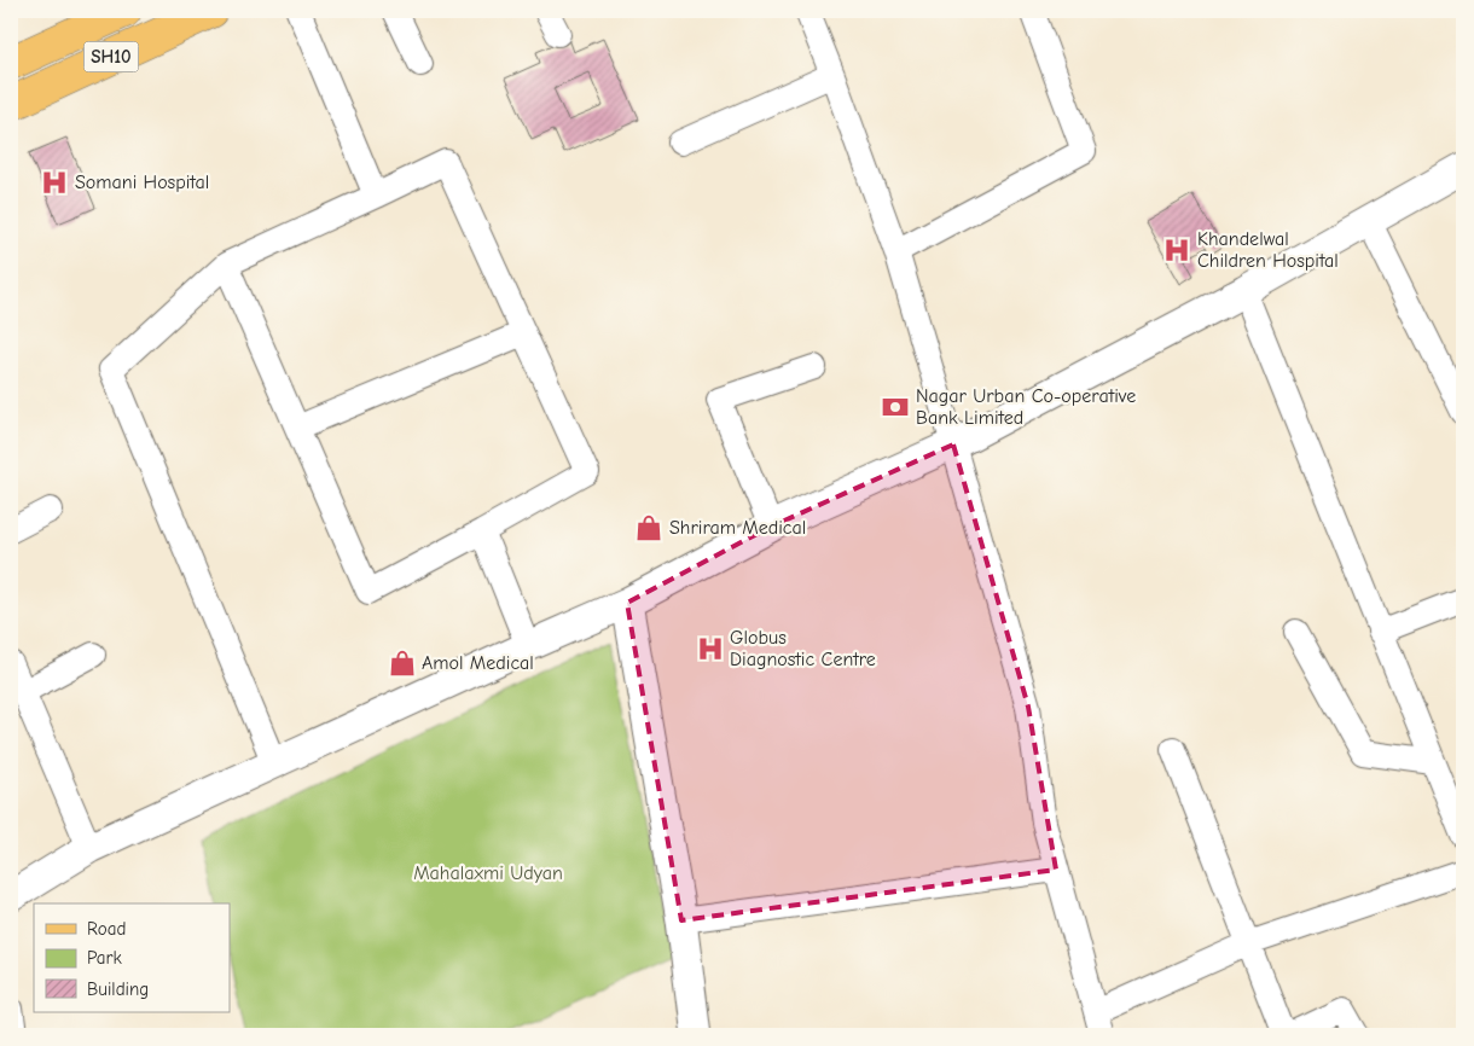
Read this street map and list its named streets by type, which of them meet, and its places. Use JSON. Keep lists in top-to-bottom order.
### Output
{
  "streets": {
    "main road": ["SH10"]
  },
  "parks": ["Mahalaxmi Udyan"],
  "places": {
    "hospital": ["Somani Hospital", "Khandelwal Children Hospital", "Globus Diagnostic Centre"],
    "bank": ["Nagar Urban Co-operative Bank Limited"],
    "shop": ["Shriram Medical", "Amol Medical"]
  },
  "legend": ["Road", "Park", "Building"]
}
